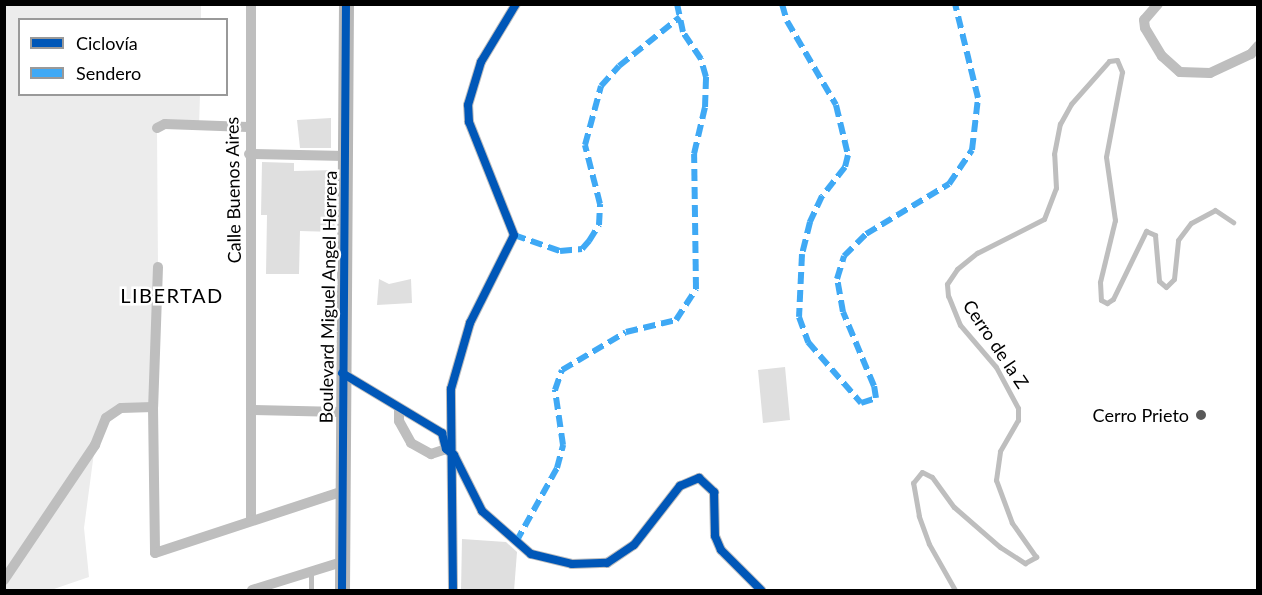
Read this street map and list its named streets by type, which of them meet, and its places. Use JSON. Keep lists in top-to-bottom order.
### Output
{
  "streets": {
    "street": ["Calle Buenos Aires", "Boulevard Miguel Angel Herrera"],
    "lane": ["Cerro de la Z"]
  },
  "districts": ["LIBERTAD"],
  "places": ["Cerro Prieto"],
  "legend": ["Ciclovía", "Sendero"]
}
